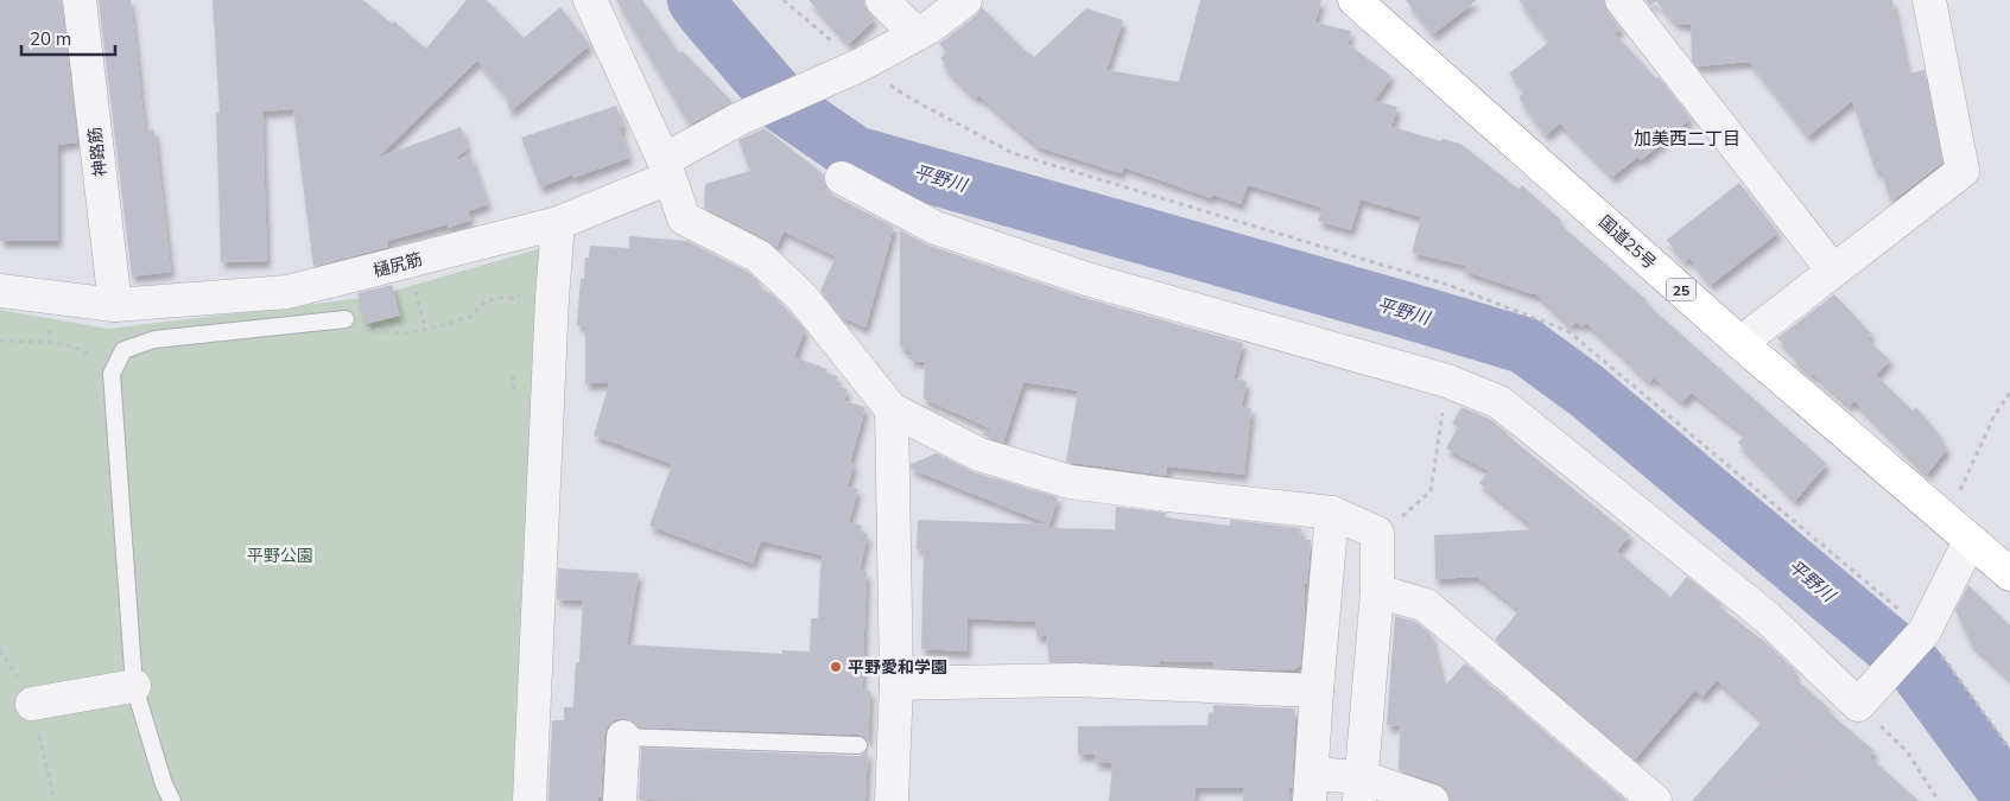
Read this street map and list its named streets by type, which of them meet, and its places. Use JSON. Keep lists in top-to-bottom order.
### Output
{
  "streets": {
    "highway": ["国道25号", "25"],
    "street": ["神路筋", "樋尻筋"]
  },
  "crossings": [
    ["神路筋", "樋尻筋"]
  ],
  "districts": ["加美西二丁目"],
  "water": ["平野川"],
  "parks": ["平野公園"],
  "places": ["平野愛和学園"],
  "scale_bar": "20 m"
}
